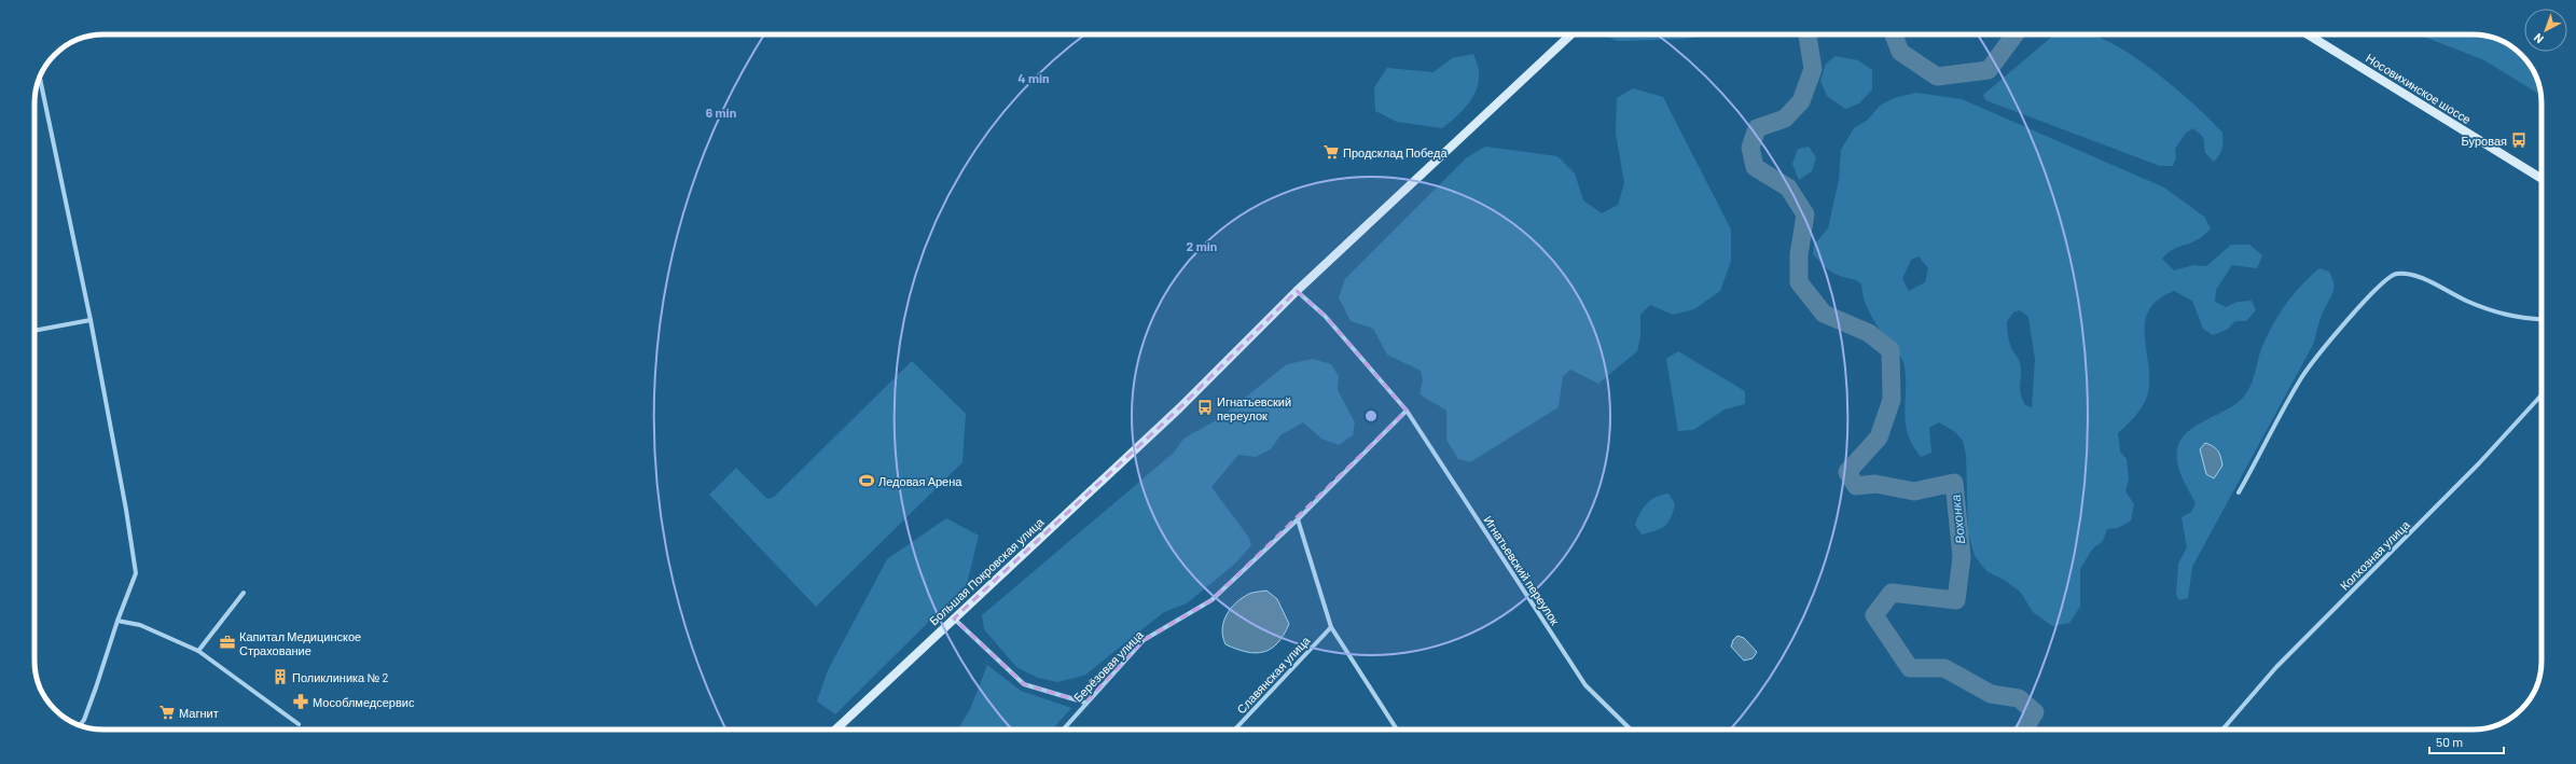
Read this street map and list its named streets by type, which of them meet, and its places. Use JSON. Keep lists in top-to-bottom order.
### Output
{
  "streets": {
    "main road": ["Носовихинское шоссе", "Большая Покровская улица"],
    "street": [
      "Колхозная улица",
      "Игнатьевский переулок",
      "Берёзовая улица",
      "Славянская улица"
    ]
  },
  "crossings": [
    ["Игнатьевский переулок", "Большая Покровская улица"],
    ["Игнатьевский переулок", "Берёзовая улица"]
  ],
  "water": ["Вохонка"],
  "places": {
    "bus stop": ["Буровая", "Игнатьевский переулок"],
    "supermarket": ["Продсклад Победа", "Магнит"],
    "sports": ["Ледовая Арена"],
    "office": ["Капитал Медицинское Страхование"],
    "building": ["Поликлиника № 2"],
    "pharmacy": ["Мособлмедсервис"]
  },
  "scale_bar": "50 m",
  "north": "bottom left",
  "rings": ["4 min", "6 min", "2 min"]
}
